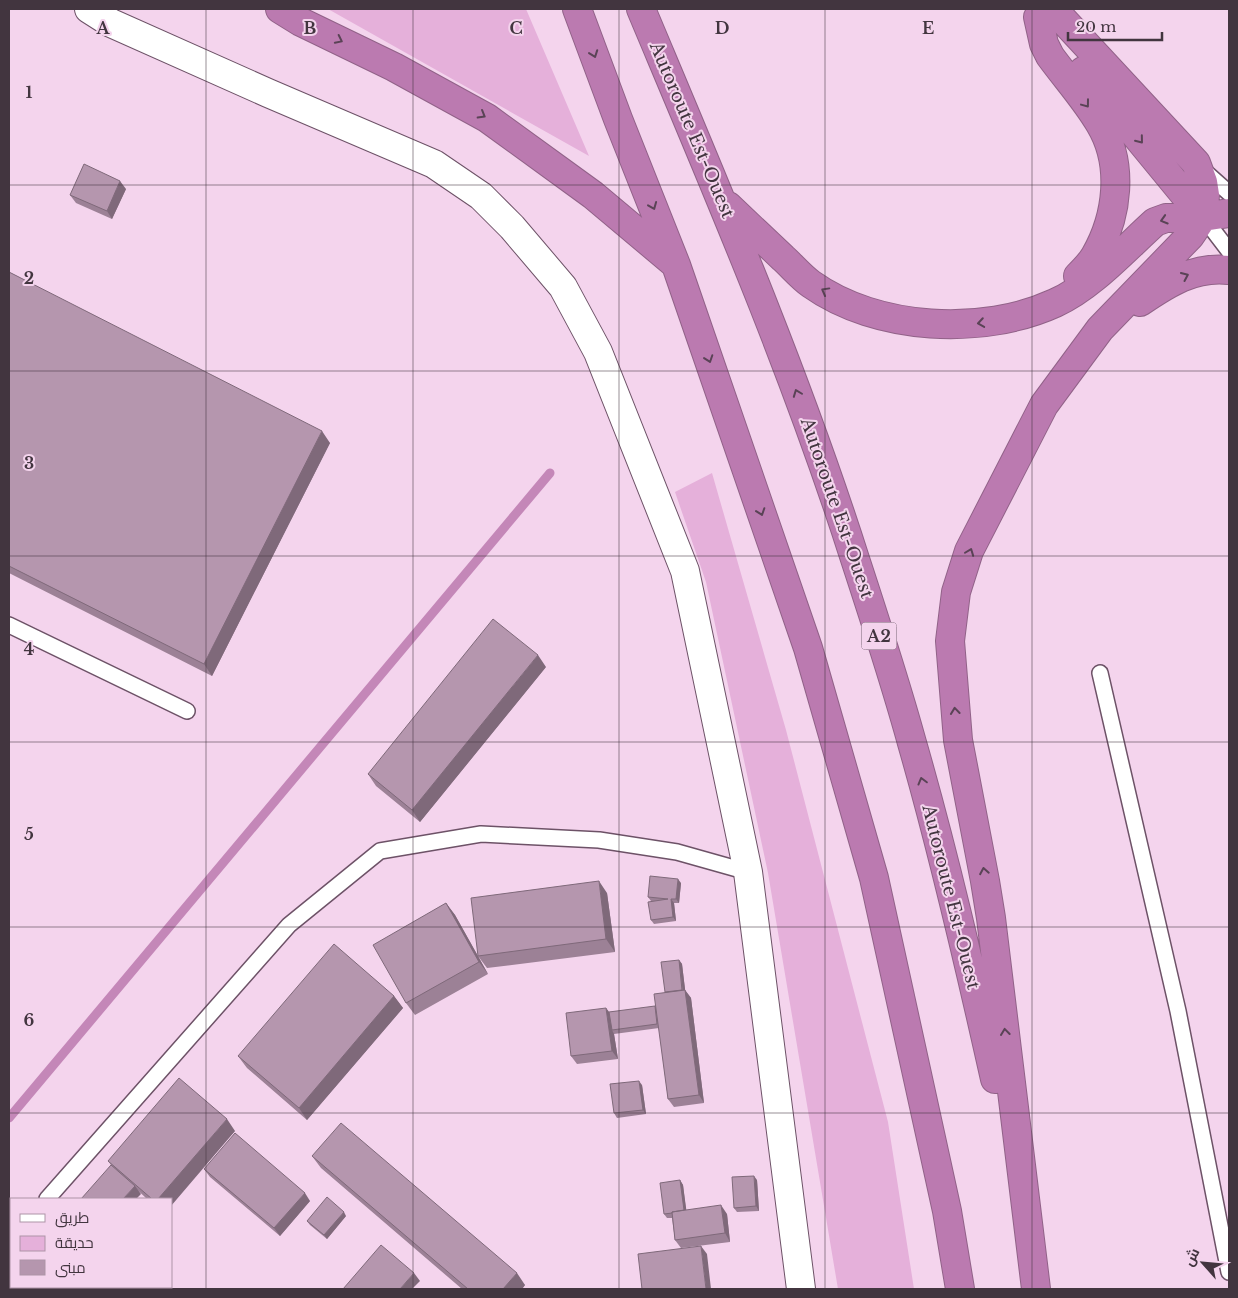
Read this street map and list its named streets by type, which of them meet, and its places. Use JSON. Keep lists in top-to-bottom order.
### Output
{
  "streets": {
    "highway": ["Autoroute Est-Ouest", "A2"]
  },
  "legend": ["طريق", "حديقة", "مبنى"],
  "scale_bar": "20 m",
  "north": "top left",
  "grid": {
    "columns": [
      "A",
      "B",
      "C",
      "D",
      "E"
    ],
    "rows": [
      "1",
      "2",
      "3",
      "4",
      "5",
      "6"
    ]
  }
}
